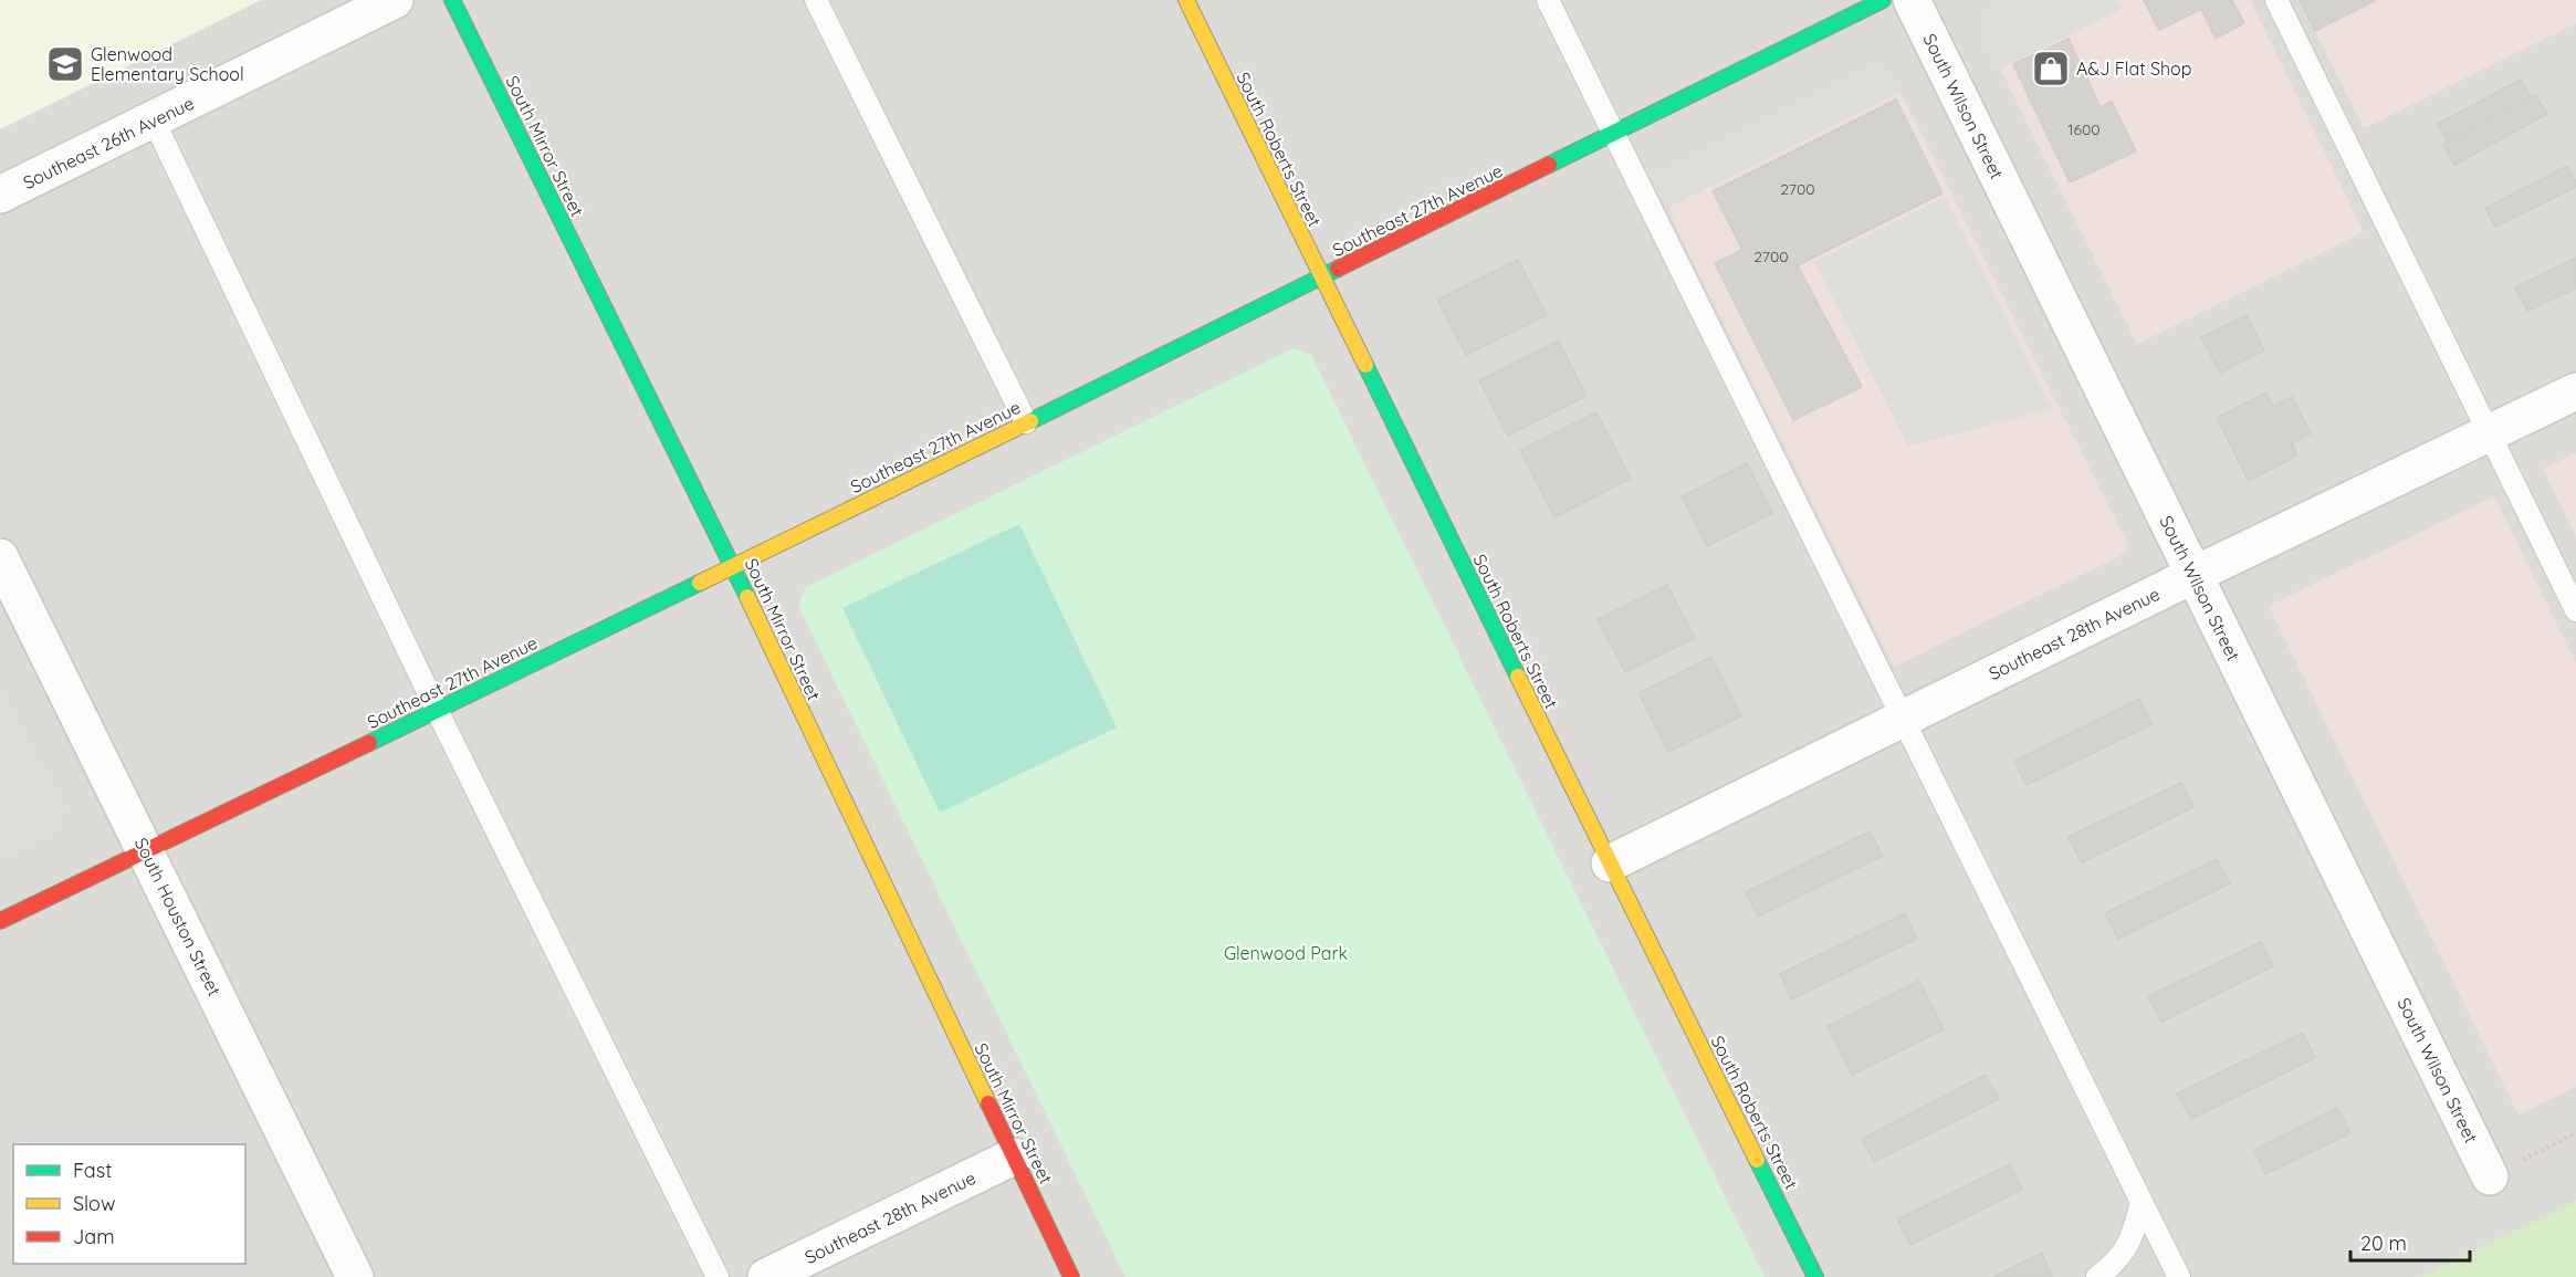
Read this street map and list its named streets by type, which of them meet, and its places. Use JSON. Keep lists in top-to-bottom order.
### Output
{
  "streets": {
    "street": [
      "South Wilson Street",
      "Southeast 26th Avenue",
      "South Mirror Street",
      "South Roberts Street",
      "Southeast 27th Avenue",
      "Southeast 28th Avenue",
      "South Houston Street"
    ]
  },
  "crossings": [
    ["South Wilson Street", "Southeast 28th Avenue"],
    ["South Mirror Street", "Southeast 27th Avenue"],
    ["South Mirror Street", "Southeast 28th Avenue"],
    ["South Roberts Street", "Southeast 27th Avenue"],
    ["South Roberts Street", "Southeast 28th Avenue"],
    ["Southeast 27th Avenue", "South Houston Street"]
  ],
  "parks": ["Glenwood Park"],
  "places": {
    "school or university": ["Glenwood Elementary School"],
    "shop": ["A&J Flat Shop"]
  },
  "house_numbers": ["1600", "2700", "2700"],
  "legend": ["Fast", "Slow", "Jam"],
  "scale_bar": "20 m"
}
